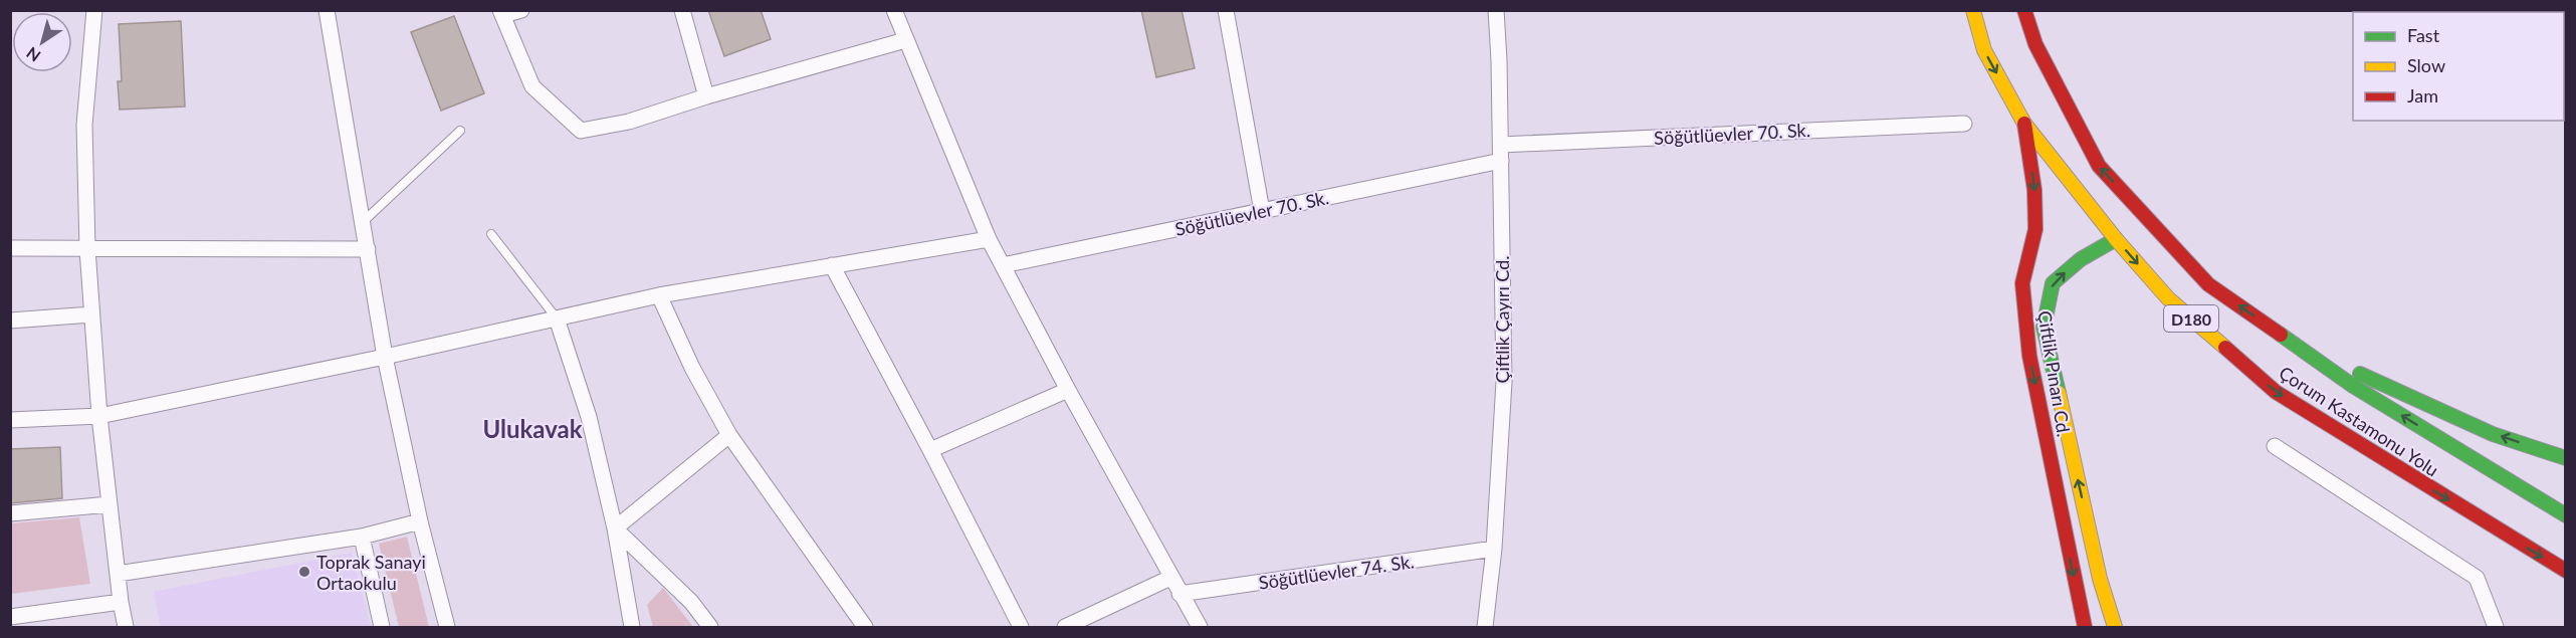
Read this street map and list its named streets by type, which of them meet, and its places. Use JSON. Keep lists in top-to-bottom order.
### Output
{
  "streets": {
    "main road": ["D180", "Çiftlik Pınarı Cd.", "Çorum Kastamonu Yolu"],
    "street": ["Söğütlüevler 70. Sk.", "Çiftlik Çayırı Cd.", "Söğütlüevler 74. Sk."]
  },
  "crossings": [
    ["Söğütlüevler 70. Sk.", "Çiftlik Çayırı Cd."],
    ["Çiftlik Çayırı Cd.", "Söğütlüevler 74. Sk."],
    ["Çiftlik Pınarı Cd.", "Çorum Kastamonu Yolu"]
  ],
  "districts": ["Ulukavak"],
  "places": ["Toprak Sanayi Ortaokulu"],
  "legend": ["Fast", "Slow", "Jam"],
  "north": "bottom left"
}
